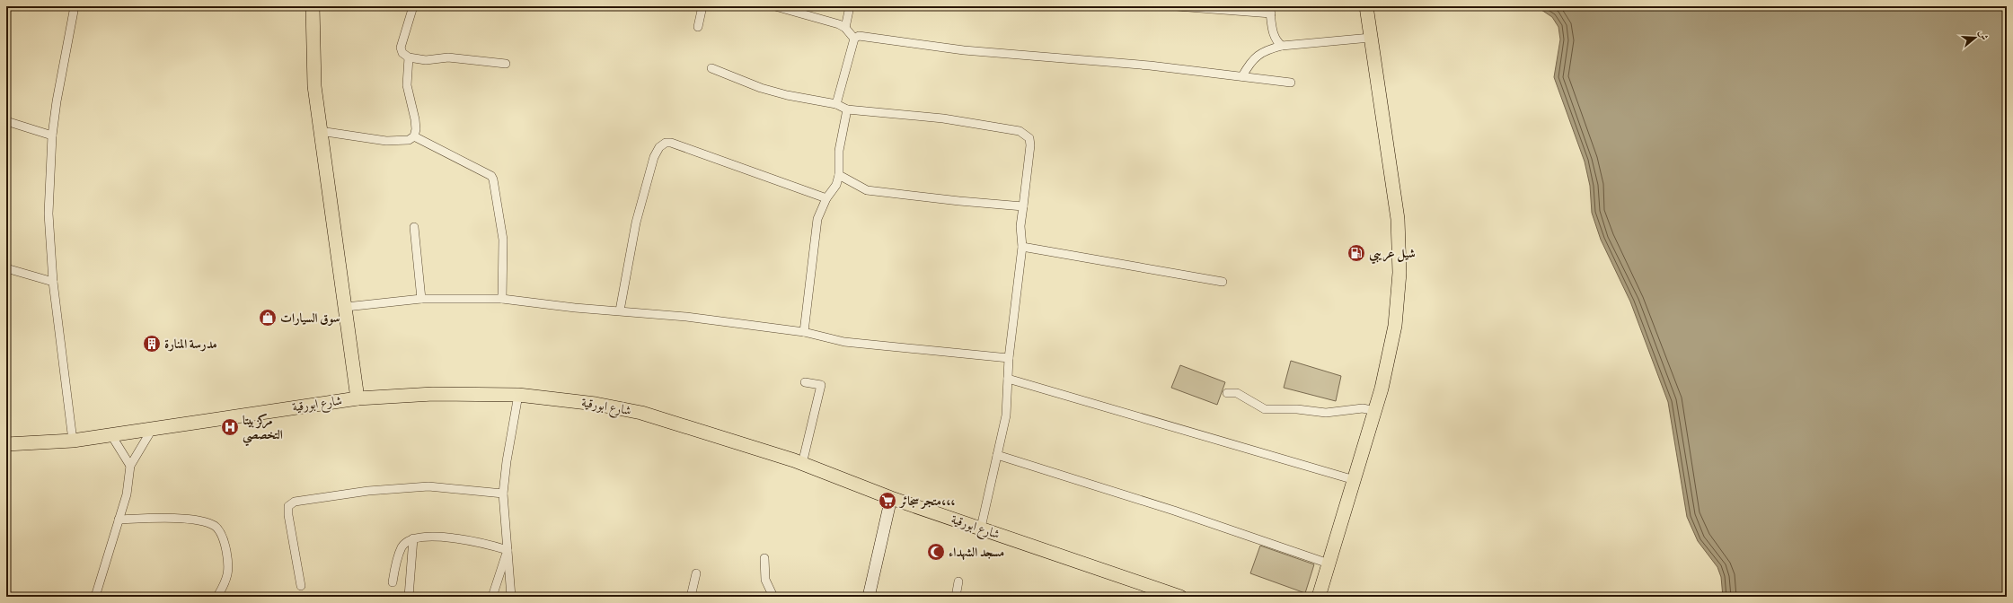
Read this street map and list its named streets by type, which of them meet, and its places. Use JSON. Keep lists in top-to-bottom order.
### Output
{
  "streets": {
    "main road": ["شارع ابورقية"]
  },
  "places": {
    "fuel station": ["شيل عريبي"],
    "shop": ["سوق السيارات"],
    "building": ["مدرسة المنارة"],
    "hospital": ["مركز بيتا التخصصي"],
    "supermarket": ["متجر سجائر،،،"],
    "mosque": ["مسجد الشهداء"]
  },
  "north": "right"
}
